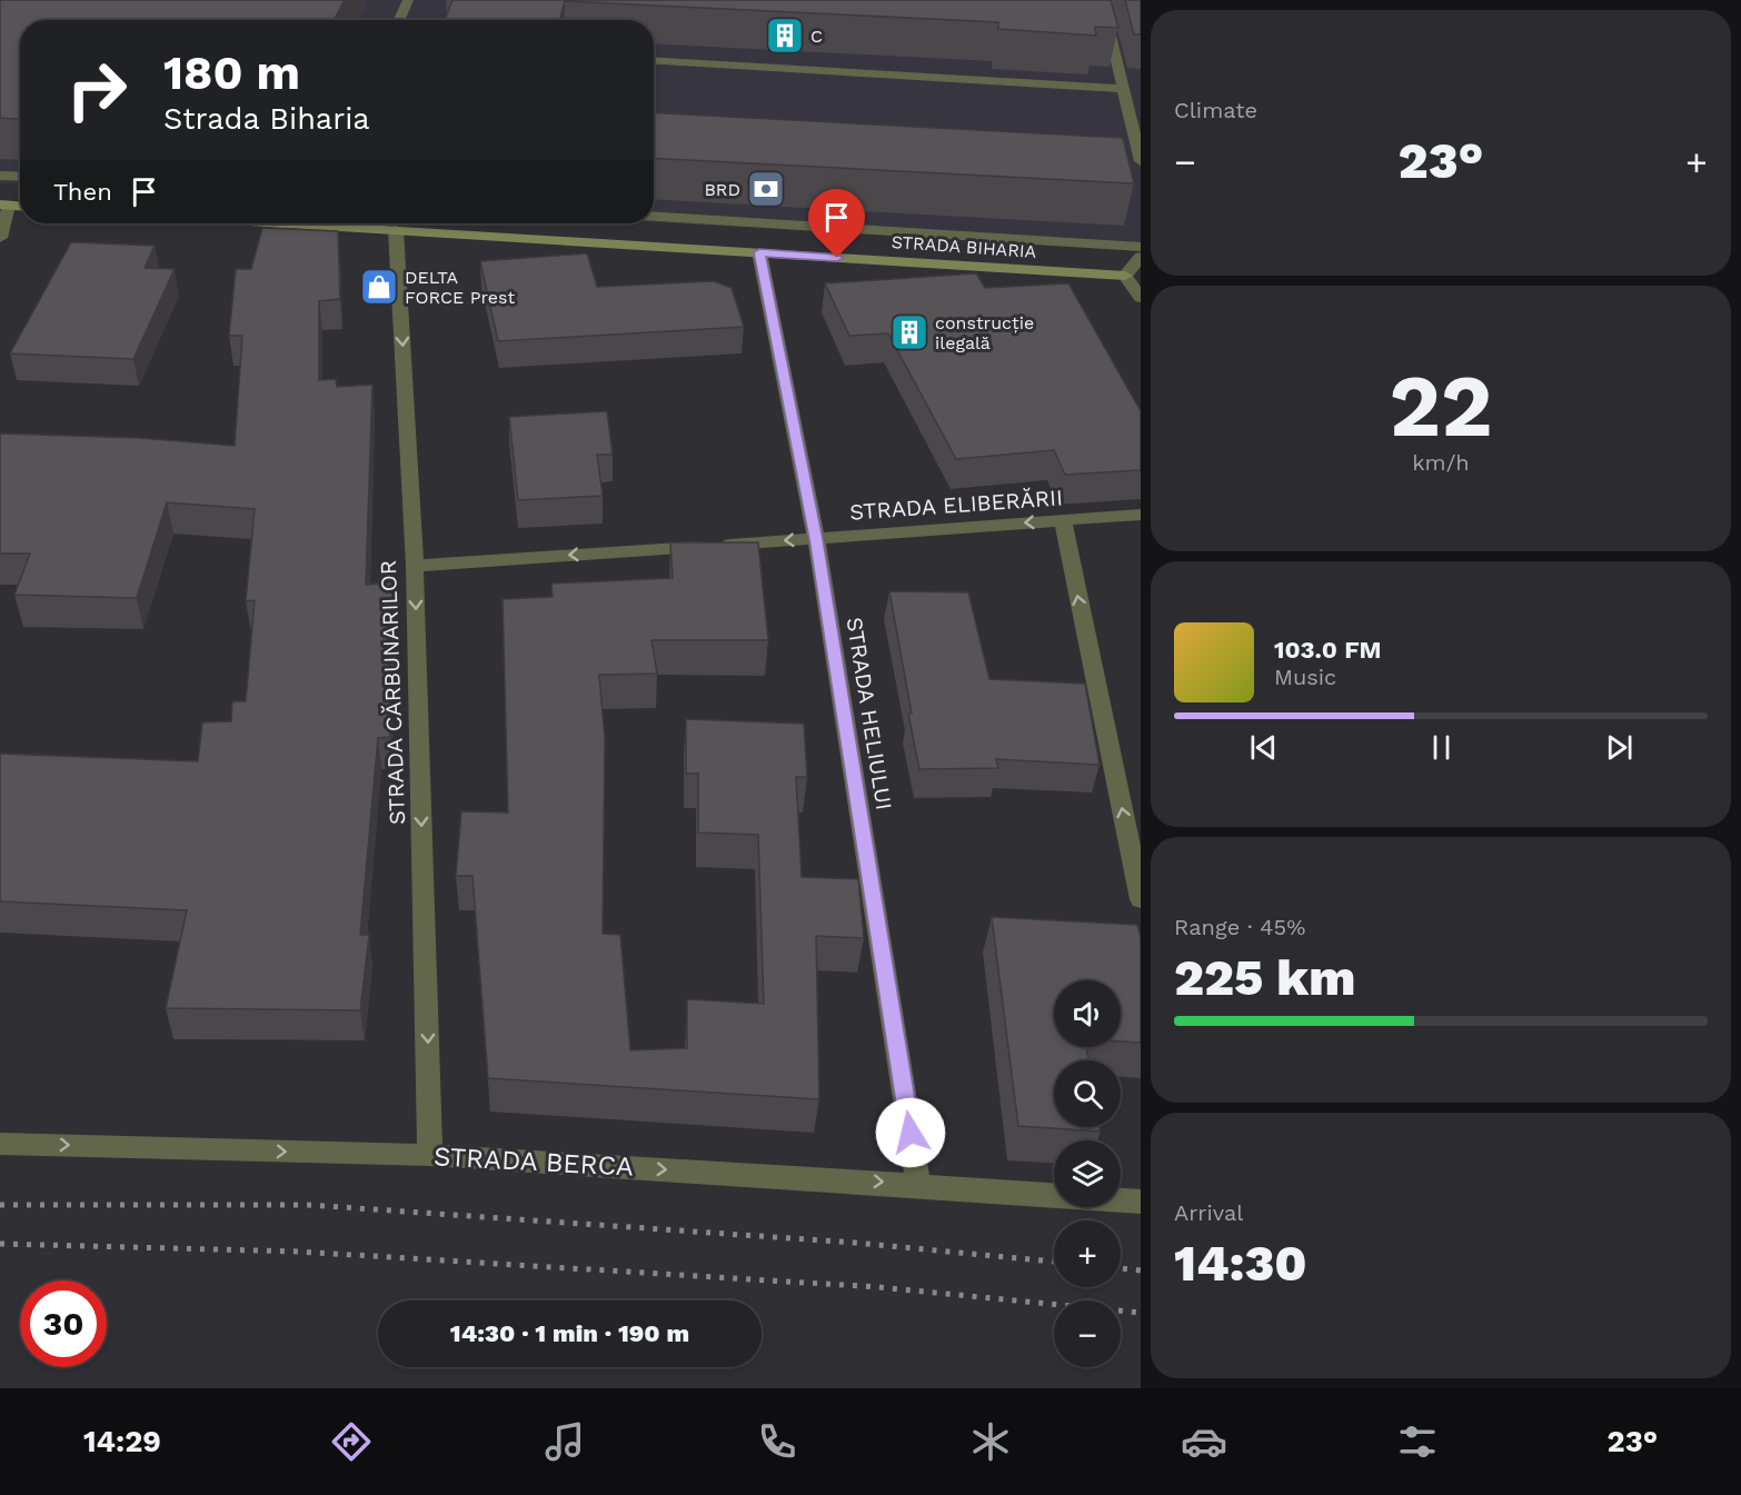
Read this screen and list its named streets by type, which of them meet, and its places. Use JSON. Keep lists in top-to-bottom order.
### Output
{
  "streets": {
    "street": [
      "STRADA BIHARIA",
      "STRADA ELIBERĂRII",
      "STRADA CĂRBUNARILOR",
      "STRADA HELIULUI",
      "STRADA BERCA"
    ]
  },
  "crossings": [
    ["STRADA BIHARIA", "STRADA CĂRBUNARILOR"],
    ["STRADA BIHARIA", "STRADA HELIULUI"],
    ["STRADA ELIBERĂRII", "STRADA CĂRBUNARILOR"],
    ["STRADA ELIBERĂRII", "STRADA HELIULUI"],
    ["STRADA CĂRBUNARILOR", "STRADA BERCA"],
    ["STRADA HELIULUI", "STRADA BERCA"]
  ],
  "one_way": ["STRADA ELIBERĂRII", "STRADA CĂRBUNARILOR", "STRADA BERCA"],
  "places": {
    "building": ["C", "construcție ilegală"],
    "bank": ["BRD"],
    "shop": ["DELTA FORCE Prest"]
  },
  "page": {
    "tile": [
      "Climate",
      ["22", "km/h"],
      ["Range · 45%", "225 km"],
      ["Arrival", "14:30"]
    ],
    "turn": ["180 m", "Strada Biharia"],
    "heat": ["−", "23°", "+"],
    "then": "Then",
    "song": ["103.0 FM", "Music"],
    "map_buttons": ["+", "−"],
    "limit": "30",
    "trip": "14:30 · 1 min · 190 m",
    "tabs": ["14:29", "23°"]
  }
}
